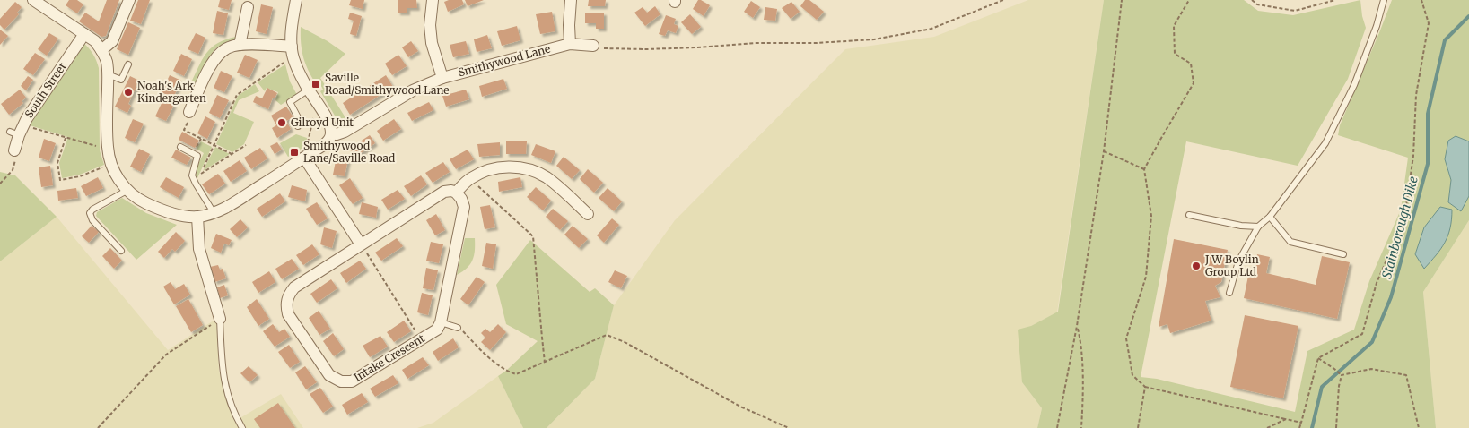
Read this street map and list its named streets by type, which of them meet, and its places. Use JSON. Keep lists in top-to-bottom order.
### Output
{
  "streets": {
    "street": ["Smithywood Lane", "South Street", "Intake Crescent"]
  },
  "water": ["Stainborough Dike"],
  "places": {
    "transit": ["Saville Road/Smithywood Lane", "Smithywood Lane/Saville Road"],
    "other": ["Noah's Ark Kindergarten", "Gilroyd Unit", "J W Boylin Group Ltd"]
  }
}
